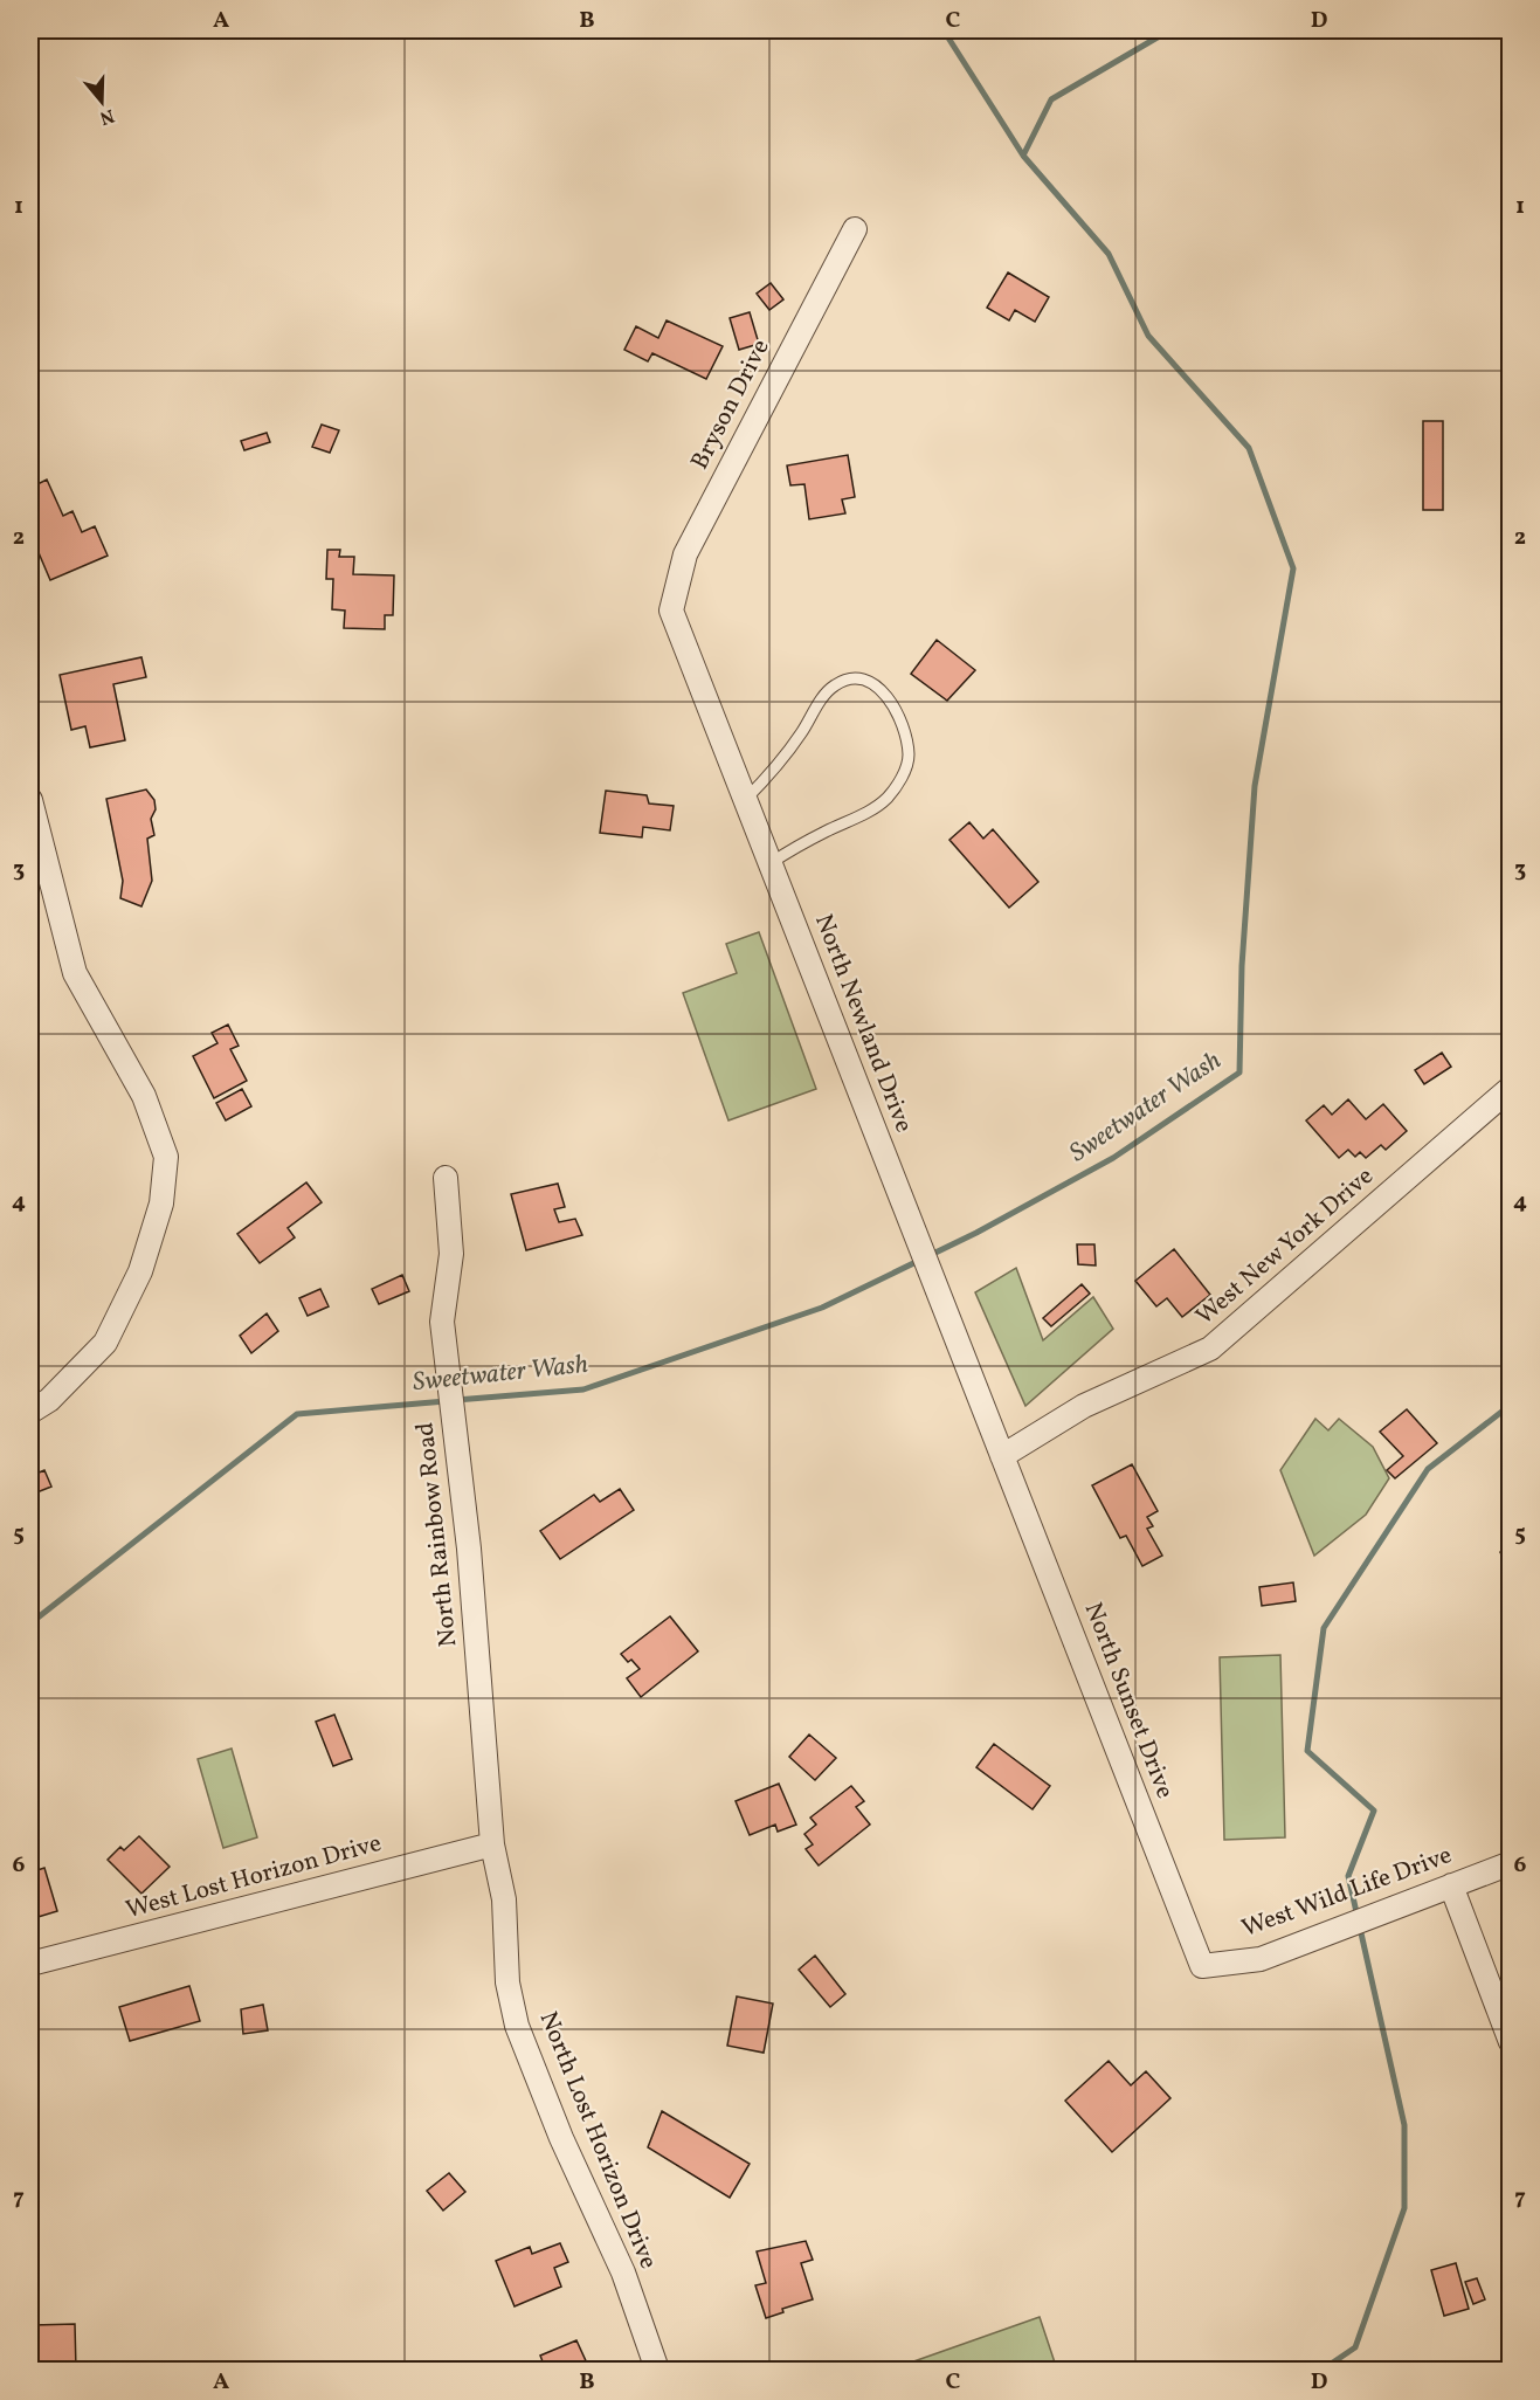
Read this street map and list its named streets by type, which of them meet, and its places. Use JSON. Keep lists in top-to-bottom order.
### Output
{
  "streets": {
    "street": [
      "Bryson Drive",
      "North Newland Drive",
      "West New York Drive",
      "North Rainbow Road",
      "North Sunset Drive",
      "West Lost Horizon Drive",
      "West Wild Life Drive",
      "North Lost Horizon Drive"
    ]
  },
  "crossings": [
    ["Bryson Drive", "North Newland Drive"],
    ["North Newland Drive", "West New York Drive"],
    ["North Newland Drive", "North Sunset Drive"],
    ["West New York Drive", "North Sunset Drive"],
    ["North Rainbow Road", "West Lost Horizon Drive"],
    ["North Rainbow Road", "North Lost Horizon Drive"],
    ["North Sunset Drive", "West Wild Life Drive"],
    ["West Lost Horizon Drive", "North Lost Horizon Drive"]
  ],
  "water": ["Sweetwater Wash"],
  "north": "bottom",
  "grid": {
    "columns": [
      "A",
      "B",
      "C",
      "D"
    ],
    "rows": [
      "1",
      "2",
      "3",
      "4",
      "5",
      "6",
      "7"
    ]
  }
}
